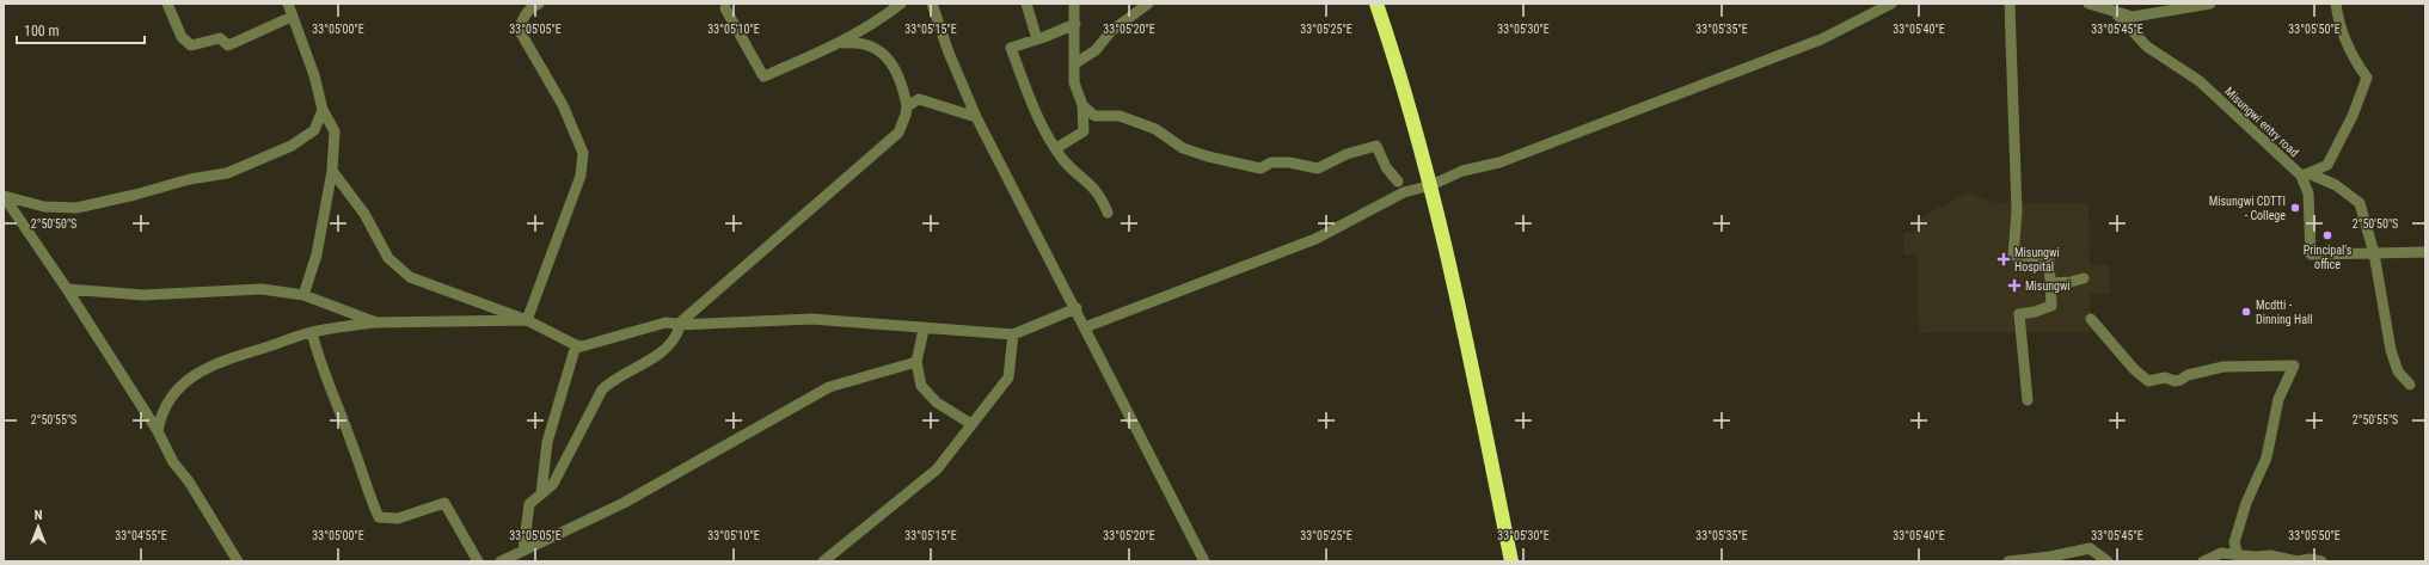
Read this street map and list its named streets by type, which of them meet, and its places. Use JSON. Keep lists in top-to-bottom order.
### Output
{
  "streets": {
    "street": ["Misungwi entry road"]
  },
  "places": {
    "other": ["Misungwi CDTTI - College", "Principal's office", "Mcdtti - Dinning Hall"],
    "health": ["Misungwi Hospital", "Misungwi"]
  },
  "scale_bar": "100 m",
  "north": "top",
  "coordinates": [
    "33°05'00\"E",
    "33°05'05\"E",
    "33°05'10\"E",
    "33°05'15\"E",
    "33°05'20\"E",
    "33°05'25\"E",
    "33°05'30\"E",
    "33°05'35\"E",
    "33°05'40\"E",
    "33°05'45\"E",
    "33°05'50\"E",
    "2°50'50\"S",
    "2°50'55\"S",
    "33°04'55\"E"
  ]
}
